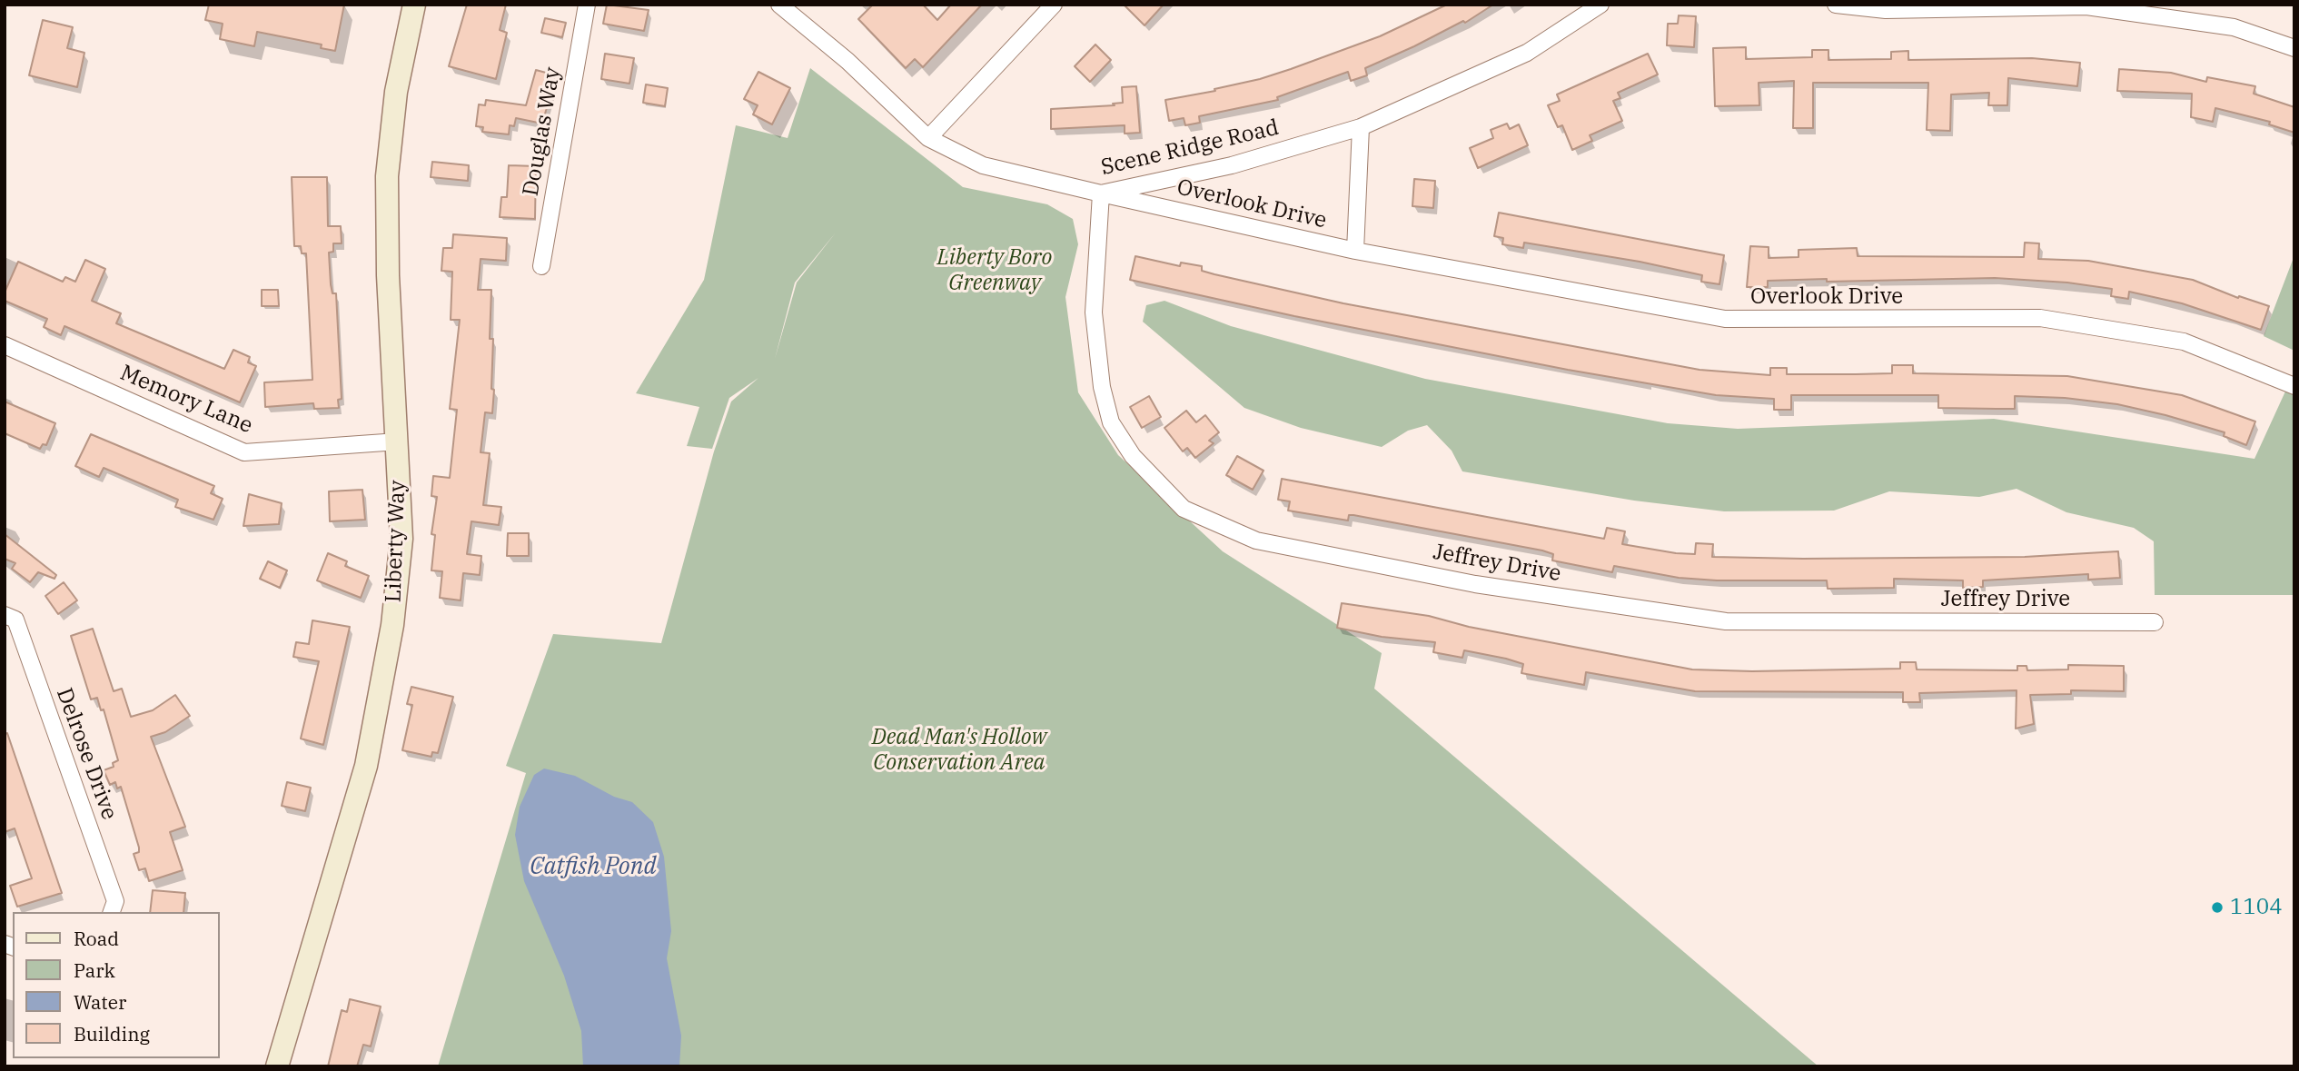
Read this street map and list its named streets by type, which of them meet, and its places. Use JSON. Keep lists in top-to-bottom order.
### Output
{
  "streets": {
    "street": [
      "Douglas Way",
      "Scene Ridge Road",
      "Overlook Drive",
      "Memory Lane",
      "Liberty Way",
      "Jeffrey Drive",
      "Delrose Drive"
    ]
  },
  "crossings": [
    ["Scene Ridge Road", "Overlook Drive"],
    ["Scene Ridge Road", "Jeffrey Drive"],
    ["Overlook Drive", "Jeffrey Drive"],
    ["Memory Lane", "Liberty Way"]
  ],
  "water": ["Catfish Pond"],
  "parks": ["Liberty Boro Greenway", "Dead Man's Hollow Conservation Area"],
  "places": ["1104"],
  "legend": [
    "Road",
    "Park",
    "Water",
    "Building"
  ]
}
